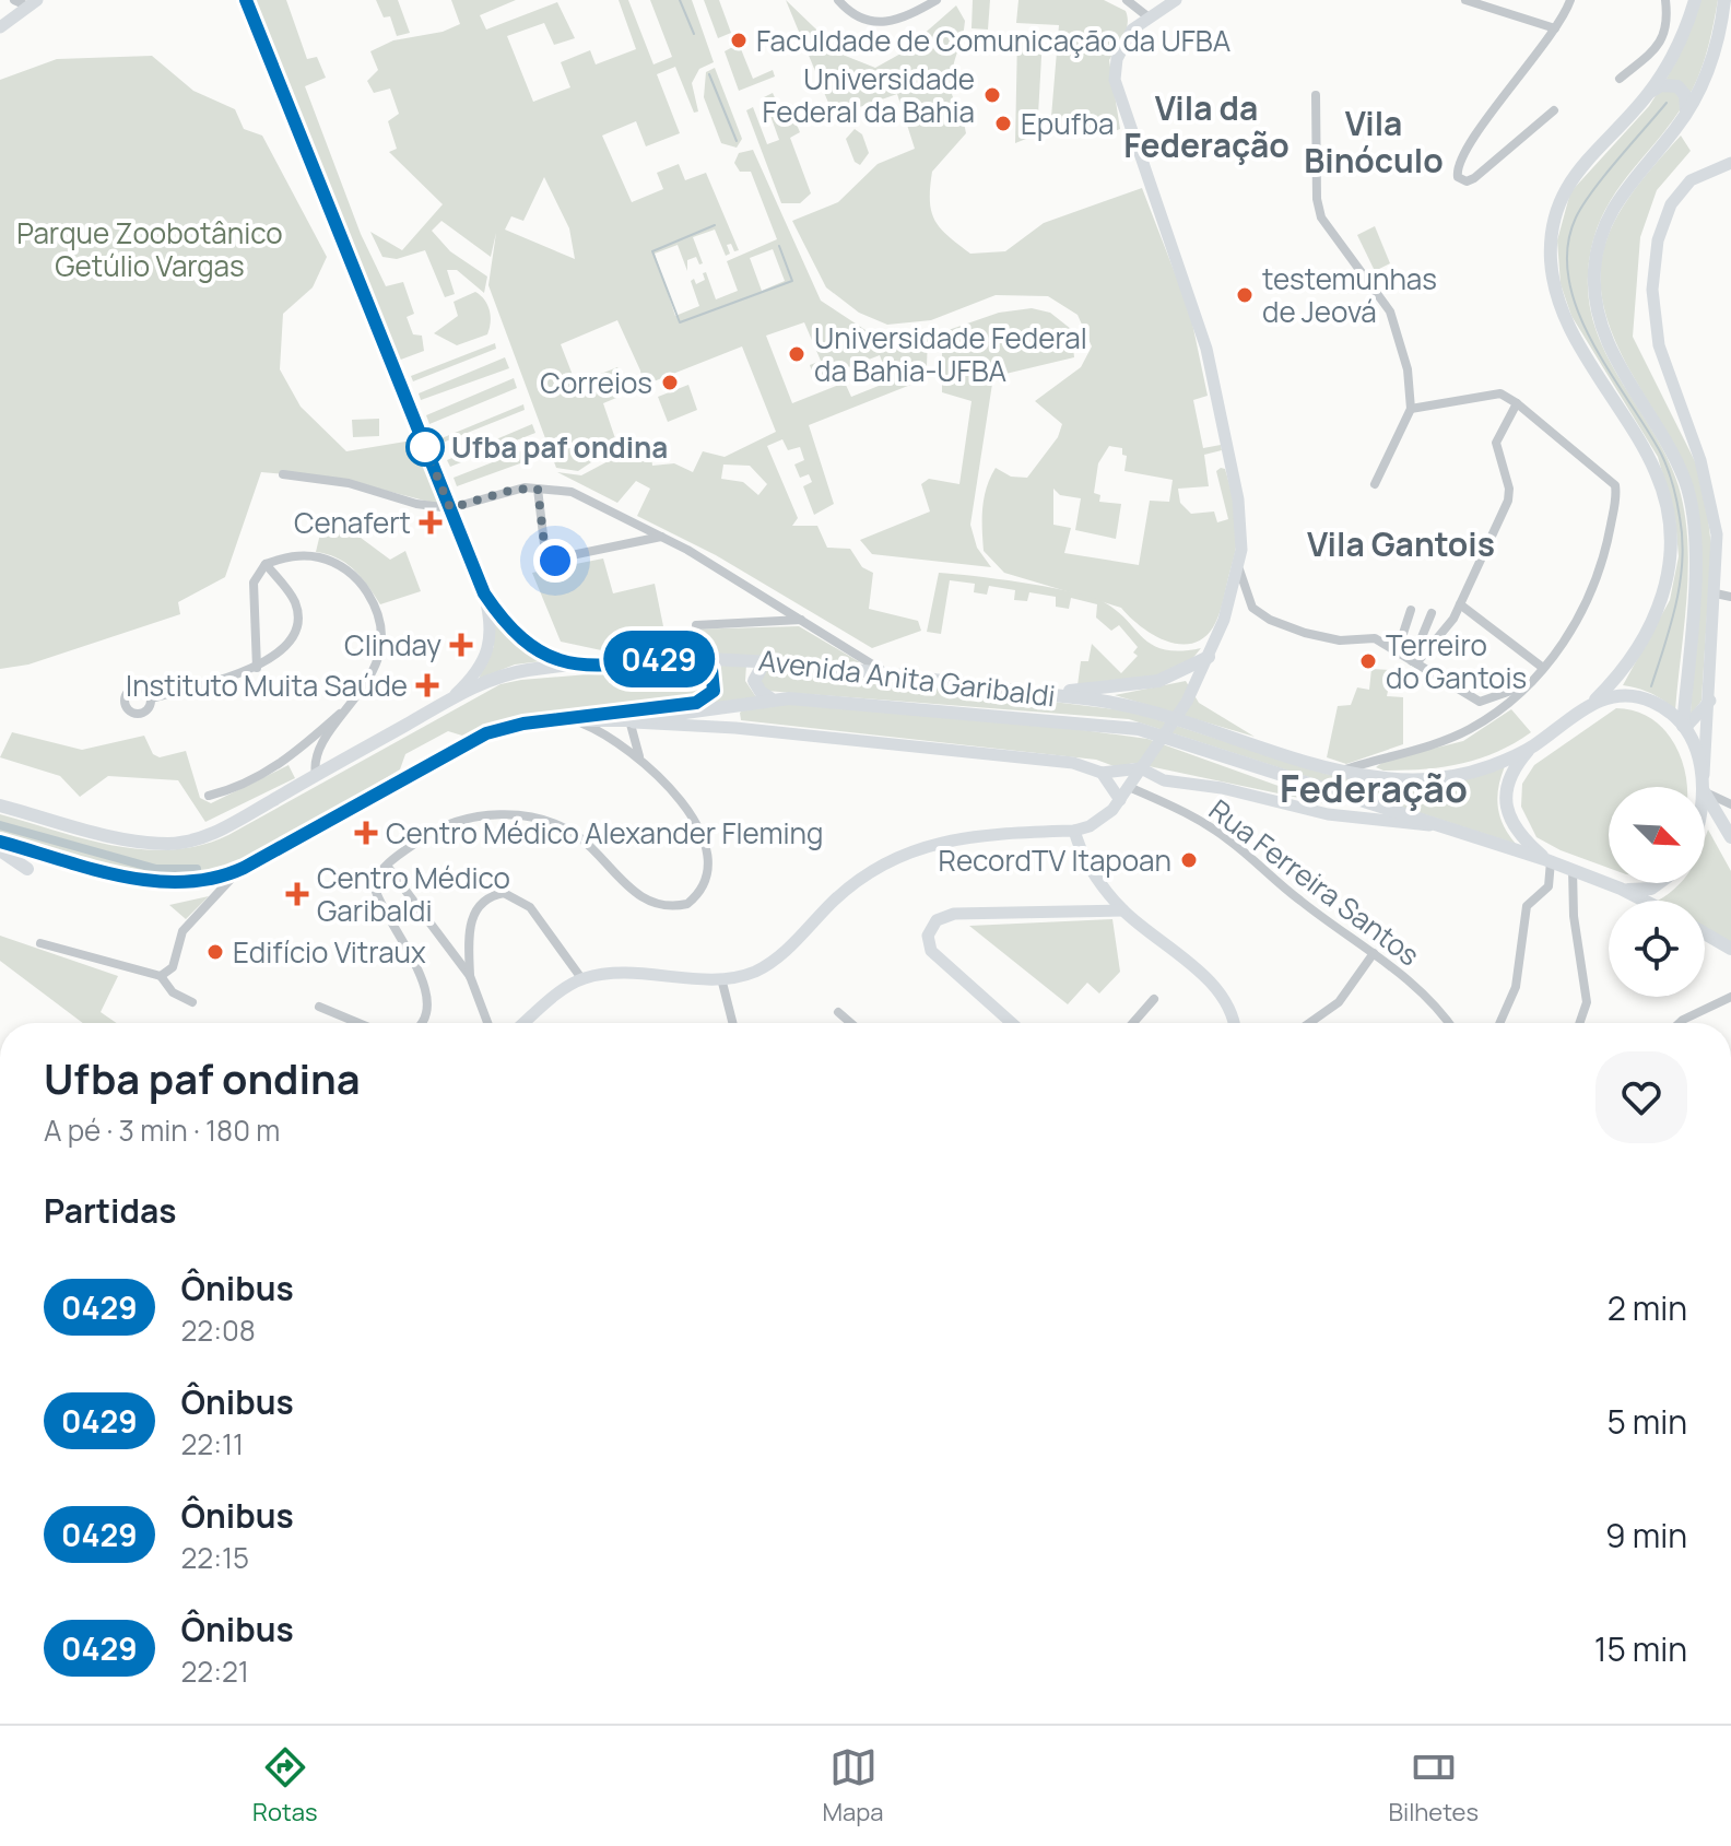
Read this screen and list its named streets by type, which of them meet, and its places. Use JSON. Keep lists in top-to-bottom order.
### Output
{
  "streets": {
    "main road": ["Avenida Anita Garibaldi"],
    "street": ["Rua Ferreira Santos"]
  },
  "crossings": [
    ["Avenida Anita Garibaldi", "Rua Ferreira Santos"]
  ],
  "districts": [
    "Vila da Federação",
    "Vila Binóculo",
    "Vila Gantois",
    "Federação"
  ],
  "parks": ["Parque Zoobotânico Getúlio Vargas"],
  "places": {
    "other": [
      "Faculdade de Comunicação da UFBA",
      "Universidade Federal da Bahia",
      "Epufba",
      "testemunhas de Jeová",
      "Universidade Federal da Bahia-UFBA",
      "Correios",
      "Ufba paf ondina",
      "Terreiro do Gantois",
      "RecordTV Itapoan",
      "Edifício Vitraux"
    ],
    "health": [
      "Cenafert",
      "Clinday",
      "Instituto Muita Saúde",
      "Centro Médico Alexander Fleming",
      "Centro Médico Garibaldi"
    ]
  },
  "lines": ["bus line 0429"],
  "north": "bottom right",
  "page": {
    "on_map": "0429",
    "heading": [
      ["Ufba paf ondina", "A pé · 3 min · 180 m"],
      "Partidas"
    ],
    "list": [
      {
        "mark": "0429",
        "name": "Ônibus",
        "note": "22:08",
        "value": "2 min"
      },
      {
        "mark": "0429",
        "name": "Ônibus",
        "note": "22:11",
        "value": "5 min"
      },
      {
        "mark": "0429",
        "name": "Ônibus",
        "note": "22:15",
        "value": "9 min"
      },
      {
        "mark": "0429",
        "name": "Ônibus",
        "note": "22:21",
        "value": "15 min"
      }
    ],
    "tabs": ["Rotas", "Mapa", "Bilhetes"]
  }
}
